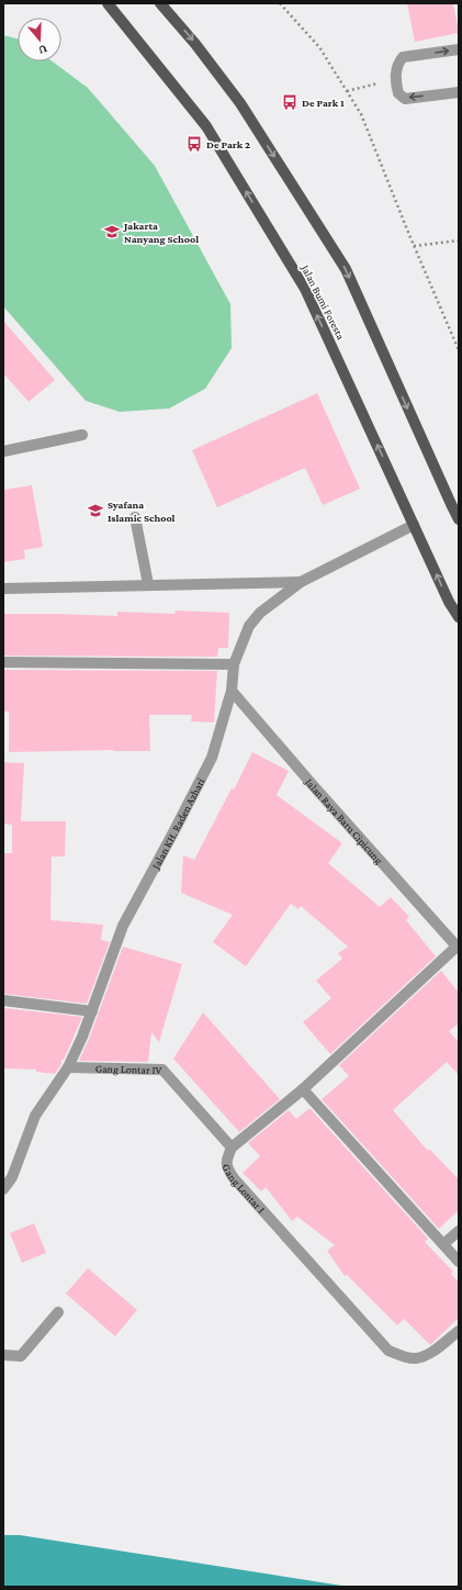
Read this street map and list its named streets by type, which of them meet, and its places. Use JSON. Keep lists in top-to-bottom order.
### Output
{
  "streets": {
    "main road": ["Jalan Bumi Foresta"],
    "street": [
      "Jalan Raya Baru Cipicung",
      "Jalan KH. Raden Azhari",
      "Gang Lontar IV",
      "Gang Lontar I"
    ]
  },
  "crossings": [
    ["Jalan Bumi Foresta", "Jalan KH. Raden Azhari"],
    ["Jalan Raya Baru Cipicung", "Jalan KH. Raden Azhari"],
    ["Jalan Raya Baru Cipicung", "Gang Lontar I"],
    ["Jalan KH. Raden Azhari", "Gang Lontar IV"],
    ["Gang Lontar IV", "Gang Lontar I"]
  ],
  "places": {
    "bus stop": ["De Park 1", "De Park 2"],
    "school or university": ["Jakarta Nanyang School", "Syafana Islamic School"]
  },
  "north": "bottom"
}
